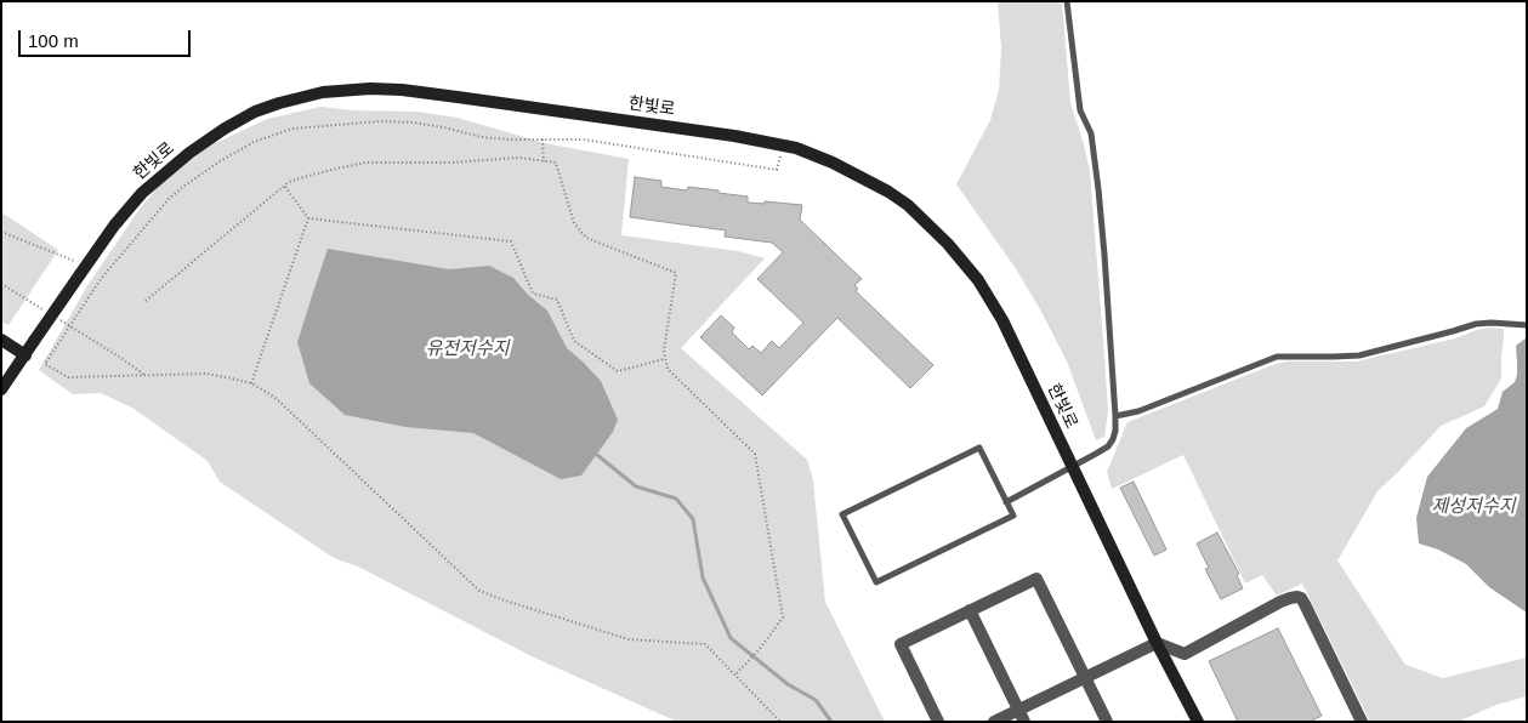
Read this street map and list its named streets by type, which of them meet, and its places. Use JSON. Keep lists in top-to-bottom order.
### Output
{
  "streets": {
    "street": ["한빛로"]
  },
  "water": ["유전저수지", "제성저수지"],
  "scale_bar": "100 m"
}
